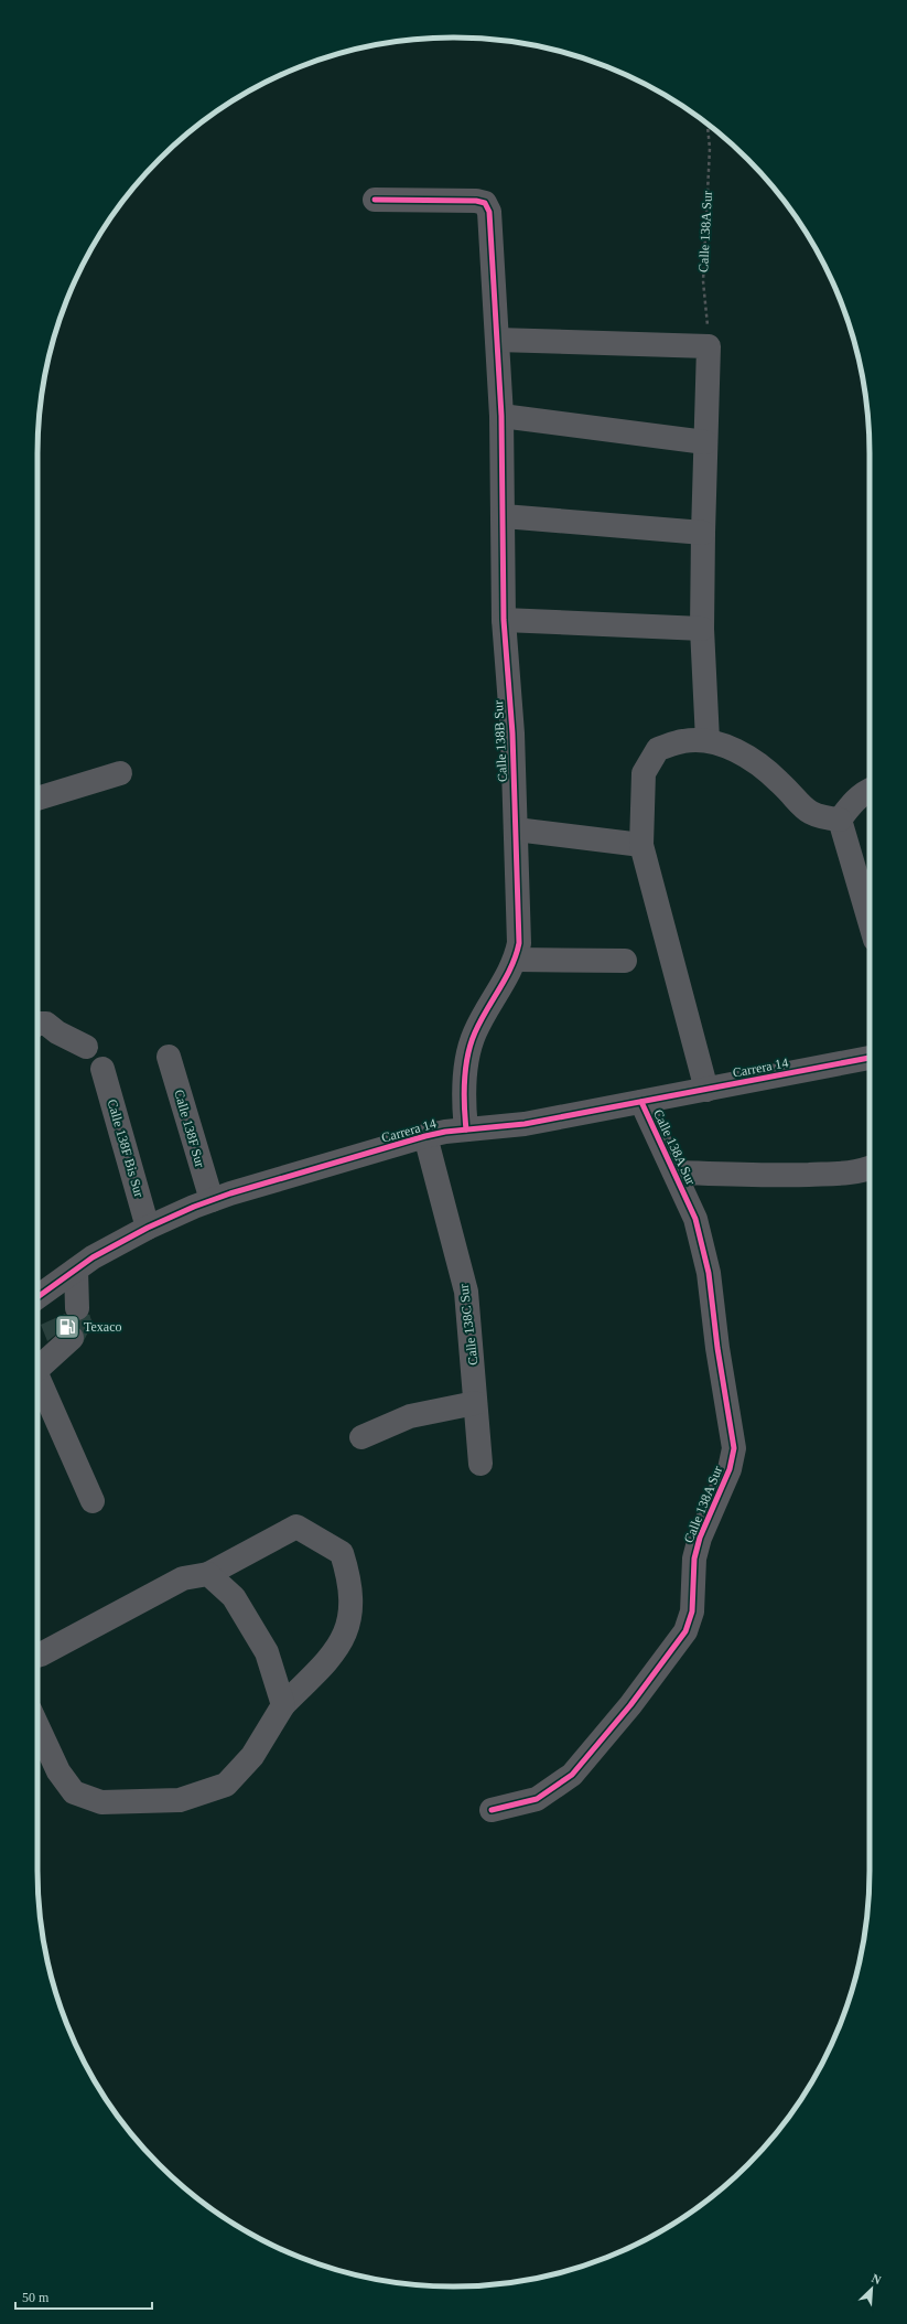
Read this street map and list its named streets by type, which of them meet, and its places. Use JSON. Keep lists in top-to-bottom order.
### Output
{
  "streets": {
    "street": [
      "Calle 138A Sur",
      "Calle 138B Sur",
      "Carrera 14",
      "Calle 138F Sur",
      "Calle 138F Bis Sur",
      "Calle 138C Sur"
    ]
  },
  "crossings": [
    ["Calle 138A Sur", "Carrera 14"],
    ["Calle 138B Sur", "Carrera 14"],
    ["Carrera 14", "Calle 138F Sur"],
    ["Carrera 14", "Calle 138F Bis Sur"],
    ["Carrera 14", "Calle 138C Sur"]
  ],
  "places": {
    "fuel station": ["Texaco"]
  },
  "scale_bar": "50 m",
  "north": "top right"
}
